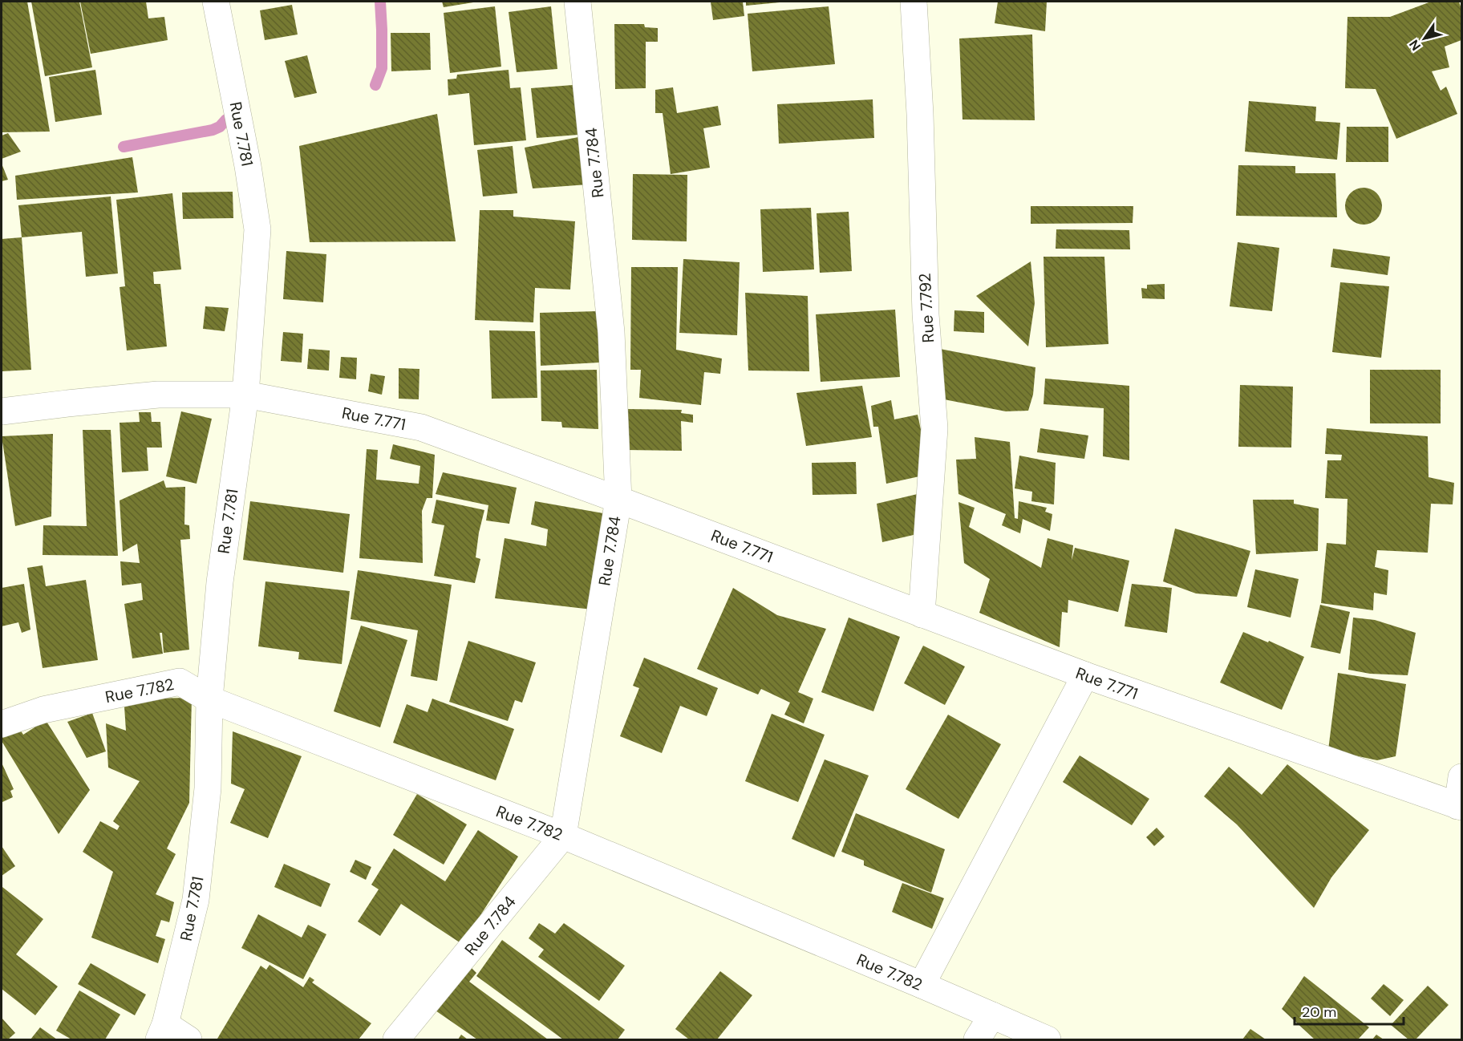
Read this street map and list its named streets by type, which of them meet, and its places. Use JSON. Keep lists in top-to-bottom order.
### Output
{
  "streets": {
    "street": [
      "Rue 7.781",
      "Rue 7.784",
      "Rue 7.792",
      "Rue 7.771",
      "Rue 7.782"
    ]
  },
  "crossings": [
    ["Rue 7.781", "Rue 7.771"],
    ["Rue 7.781", "Rue 7.782"],
    ["Rue 7.784", "Rue 7.771"],
    ["Rue 7.784", "Rue 7.782"],
    ["Rue 7.792", "Rue 7.771"]
  ],
  "scale_bar": "20 m",
  "north": "bottom left"
}
